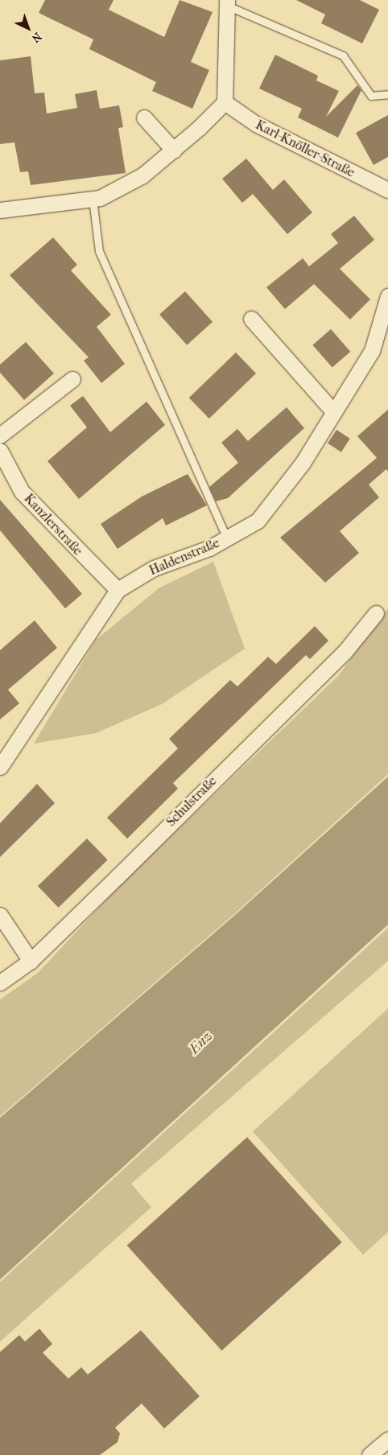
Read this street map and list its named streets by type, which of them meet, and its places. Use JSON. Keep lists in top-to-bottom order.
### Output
{
  "streets": {
    "street": [
      "Karl-Knöller-Straße",
      "Kanzlerstraße",
      "Haldenstraße",
      "Schulstraße"
    ]
  },
  "crossings": [
    ["Kanzlerstraße", "Haldenstraße"]
  ],
  "water": ["Enz"],
  "north": "bottom right"
}
